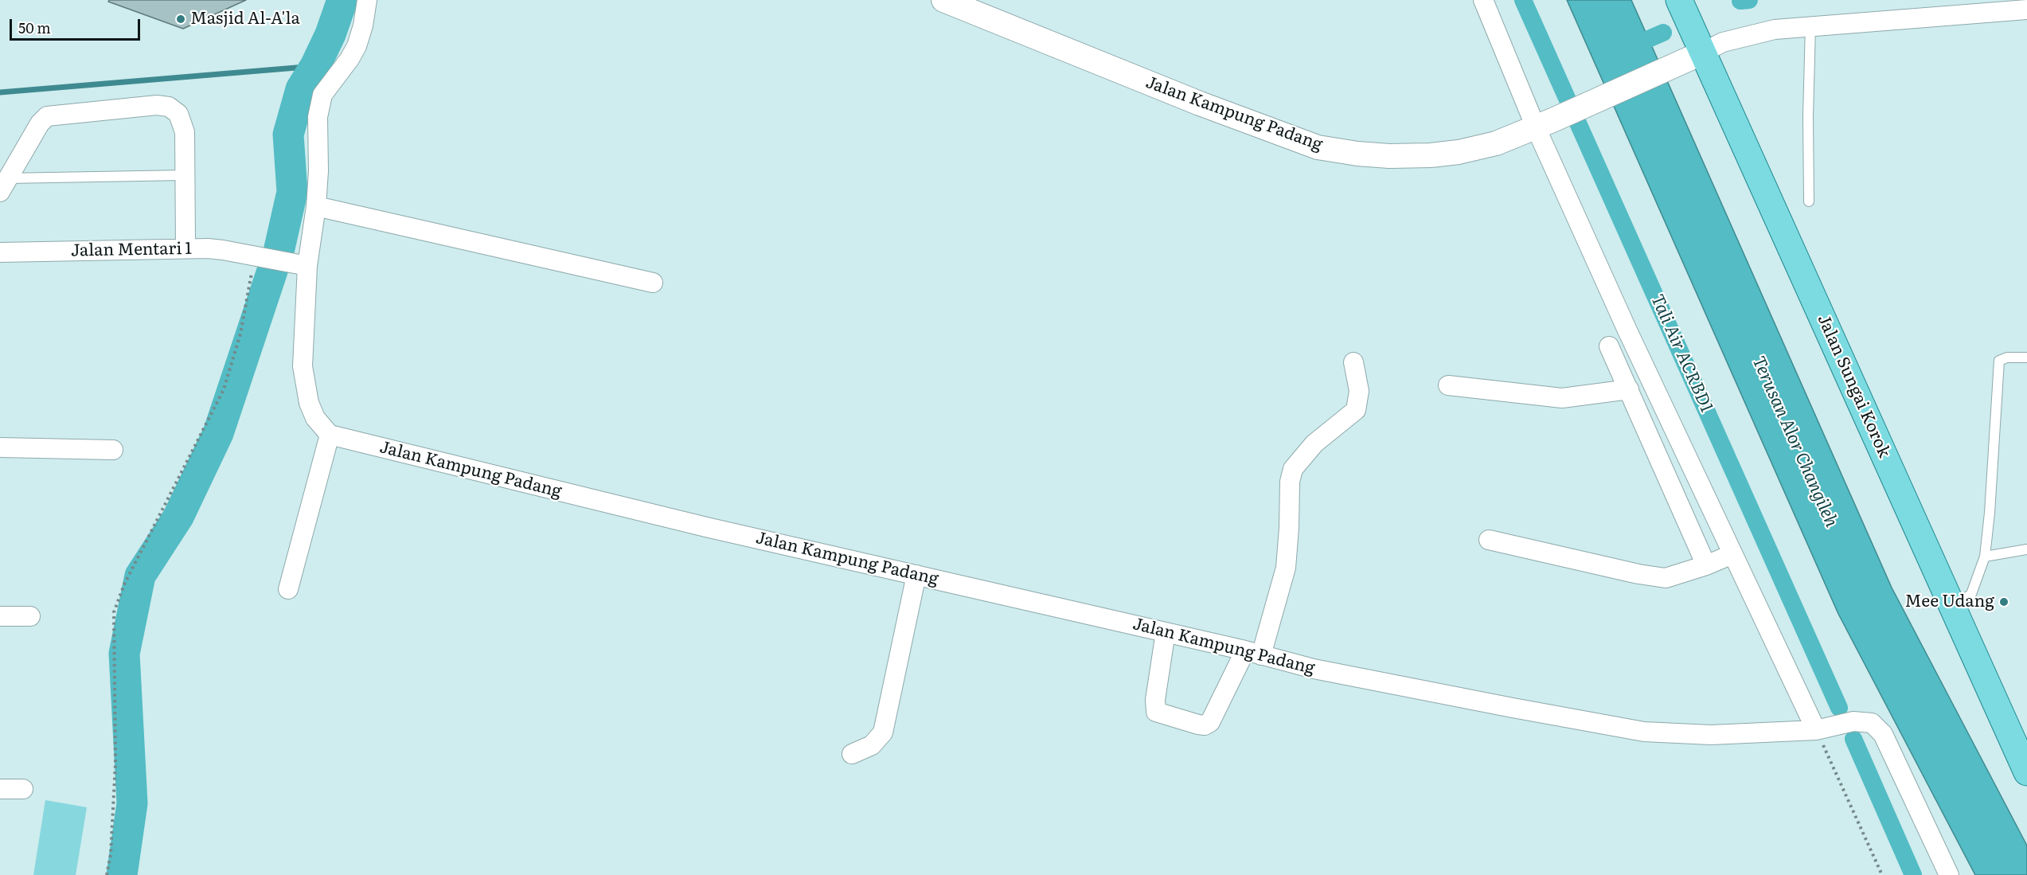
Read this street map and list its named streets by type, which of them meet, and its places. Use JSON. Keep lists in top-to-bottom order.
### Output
{
  "streets": {
    "main road": ["Jalan Sungai Korok"],
    "street": ["Jalan Kampung Padang", "Jalan Mentari 1"]
  },
  "crossings": [
    ["Jalan Kampung Padang", "Jalan Sungai Korok"]
  ],
  "water": ["Tali Air ACRBD1", "Terusan Alor Changileh"],
  "places": ["Masjid Al-A'la", "Mee Udang"],
  "scale_bar": "50 m"
}
